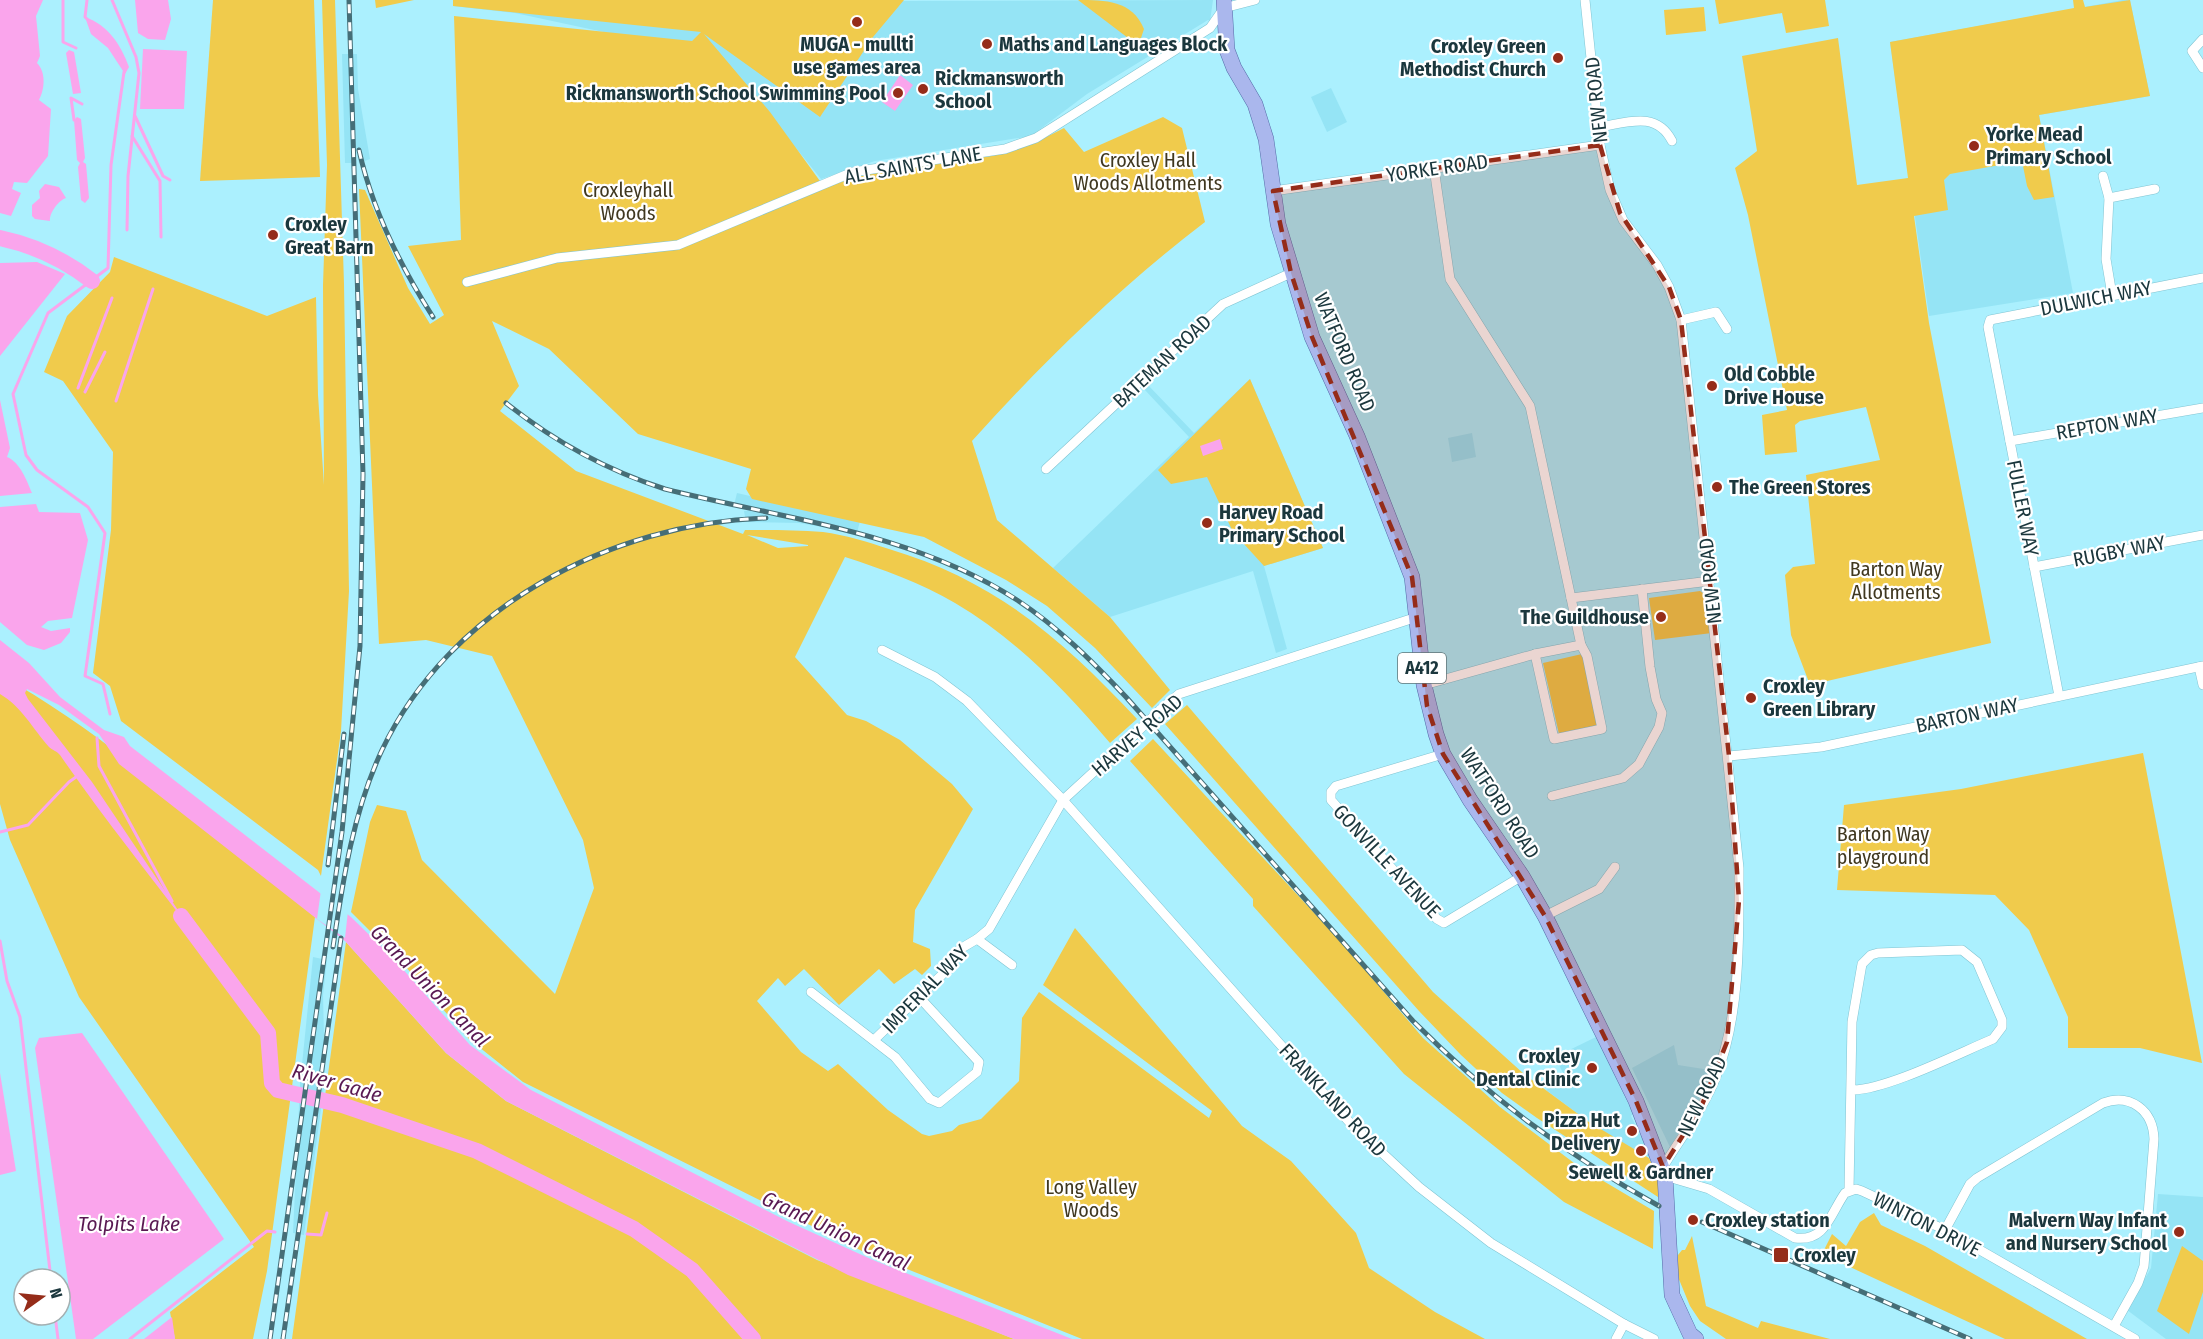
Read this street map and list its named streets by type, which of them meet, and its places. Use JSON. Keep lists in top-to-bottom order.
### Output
{
  "streets": {
    "main road": ["WATFORD ROAD", "A412"],
    "street": [
      "NEW ROAD",
      "ALL SAINTS' LANE",
      "YORKE ROAD",
      "DULWICH WAY",
      "BATEMAN ROAD",
      "REPTON WAY",
      "FULLER WAY",
      "RUGBY WAY",
      "BARTON WAY",
      "HARVEY ROAD",
      "GONVILLE AVENUE",
      "IMPERIAL WAY",
      "FRANKLAND ROAD",
      "WINTON DRIVE"
    ]
  },
  "crossings": [
    ["NEW ROAD", "YORKE ROAD"],
    ["NEW ROAD", "WATFORD ROAD"],
    ["NEW ROAD", "BARTON WAY"],
    ["NEW ROAD", "WINTON DRIVE"],
    ["ALL SAINTS' LANE", "WATFORD ROAD"],
    ["YORKE ROAD", "WATFORD ROAD"],
    ["DULWICH WAY", "FULLER WAY"],
    ["WATFORD ROAD", "BATEMAN ROAD"],
    ["WATFORD ROAD", "HARVEY ROAD"],
    ["WATFORD ROAD", "GONVILLE AVENUE"],
    ["WATFORD ROAD", "WINTON DRIVE"],
    ["REPTON WAY", "FULLER WAY"],
    ["FULLER WAY", "RUGBY WAY"],
    ["FULLER WAY", "BARTON WAY"],
    ["HARVEY ROAD", "IMPERIAL WAY"],
    ["HARVEY ROAD", "FRANKLAND ROAD"]
  ],
  "water": ["Grand Union Canal", "River Gade", "Tolpits Lake"],
  "parks": [
    "Croxley Hall Woods Allotments",
    "Croxleyhall Woods",
    "Barton Way Allotments",
    "Barton Way playground",
    "Long Valley Woods"
  ],
  "places": {
    "other": [
      "MUGA - mullti use games area",
      "Maths and Languages Block",
      "Croxley Green Methodist Church",
      "Rickmansworth School",
      "Rickmansworth School Swimming Pool",
      "Yorke Mead Primary School",
      "Croxley Great Barn",
      "Old Cobble Drive House",
      "The Green Stores",
      "Harvey Road Primary School",
      "The Guildhouse",
      "Croxley Green Library",
      "Croxley Dental Clinic",
      "Pizza Hut Delivery",
      "Sewell & Gardner",
      "Croxley station",
      "Malvern Way Infant and Nursery School"
    ],
    "transit": ["Croxley"]
  },
  "north": "right"
}
